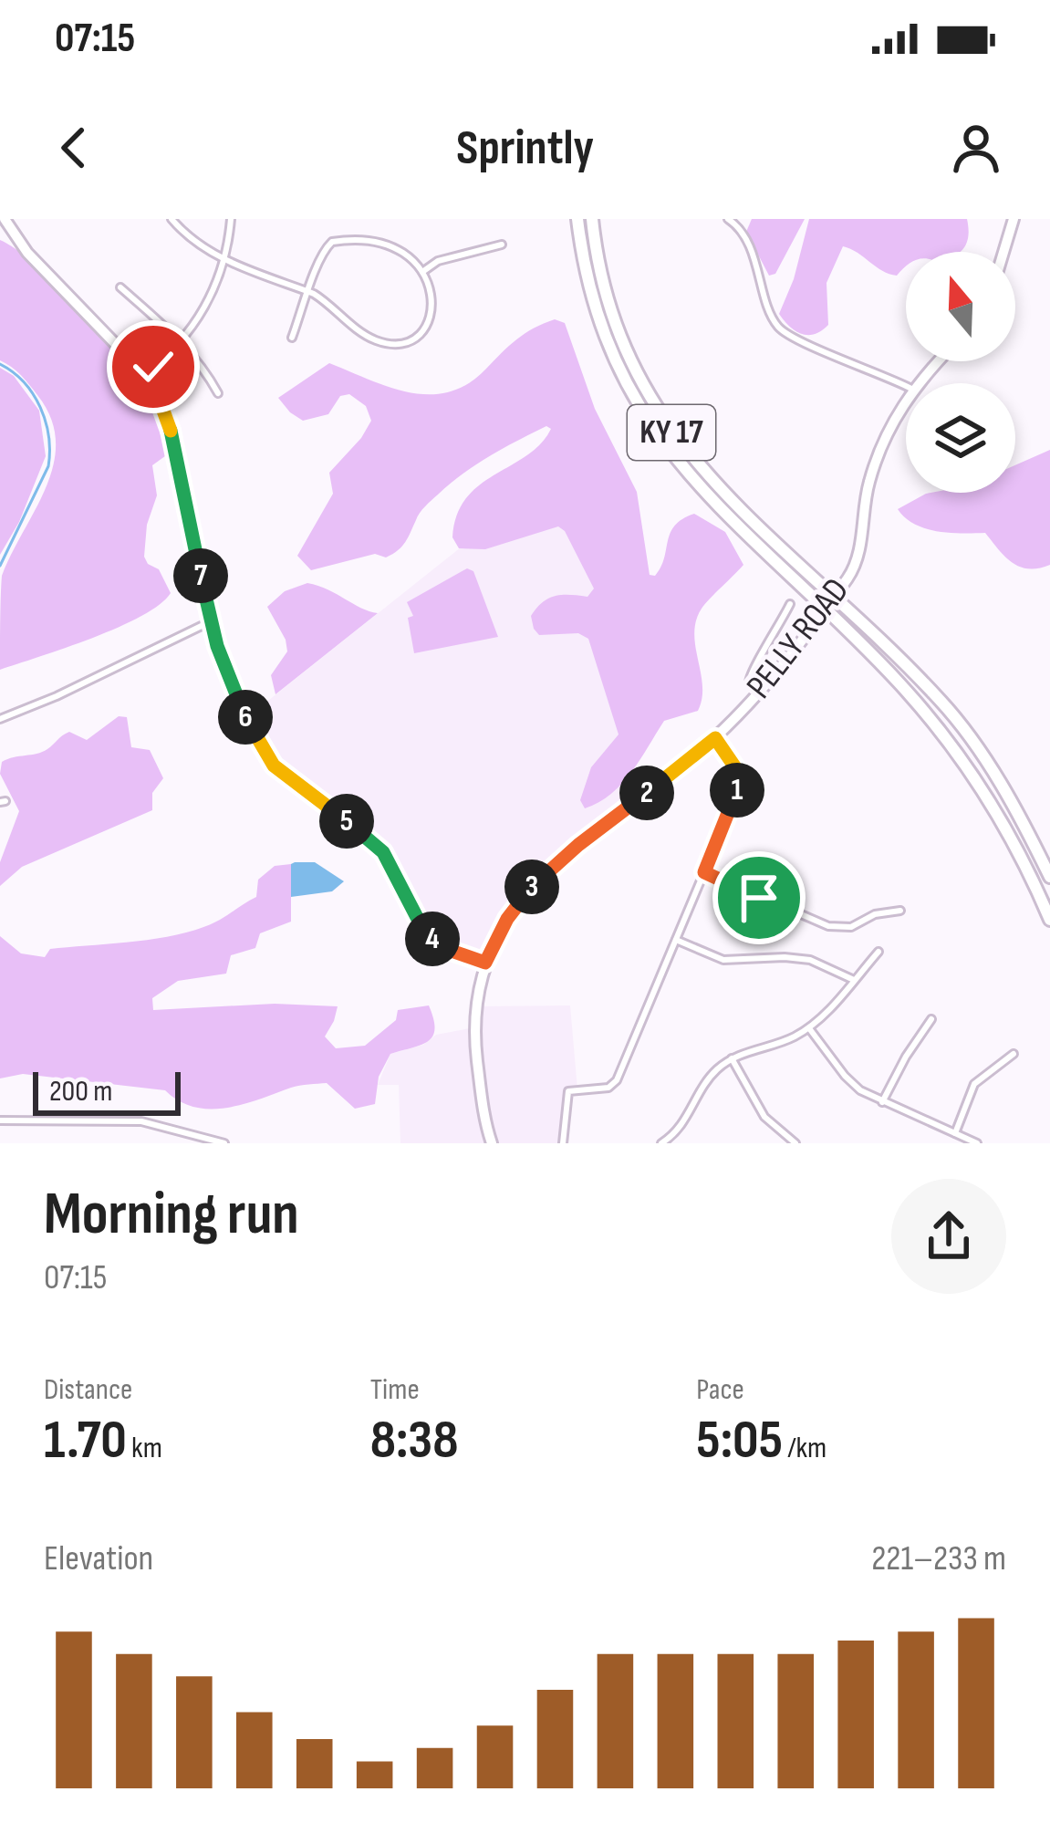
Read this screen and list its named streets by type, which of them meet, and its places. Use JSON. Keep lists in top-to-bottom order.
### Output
{
  "streets": {
    "main road": ["KY 17"],
    "street": ["PELLY ROAD"]
  },
  "crossings": [
    ["KY 17", "PELLY ROAD"]
  ],
  "scale_bar": "200 m",
  "north": "top",
  "page": {
    "status": "07:15",
    "header": "Sprintly",
    "pins": [
      "7",
      "6",
      "1",
      "2",
      "5",
      "3",
      "4"
    ],
    "scale": "200 m",
    "heading": ["Morning run", "07:15"],
    "stats": [
      ["Distance", "1.70 km"],
      ["Time", "8:38"],
      ["Pace", "5:05 /km"]
    ],
    "chart": ["Elevation", "221–233 m"]
  }
}
